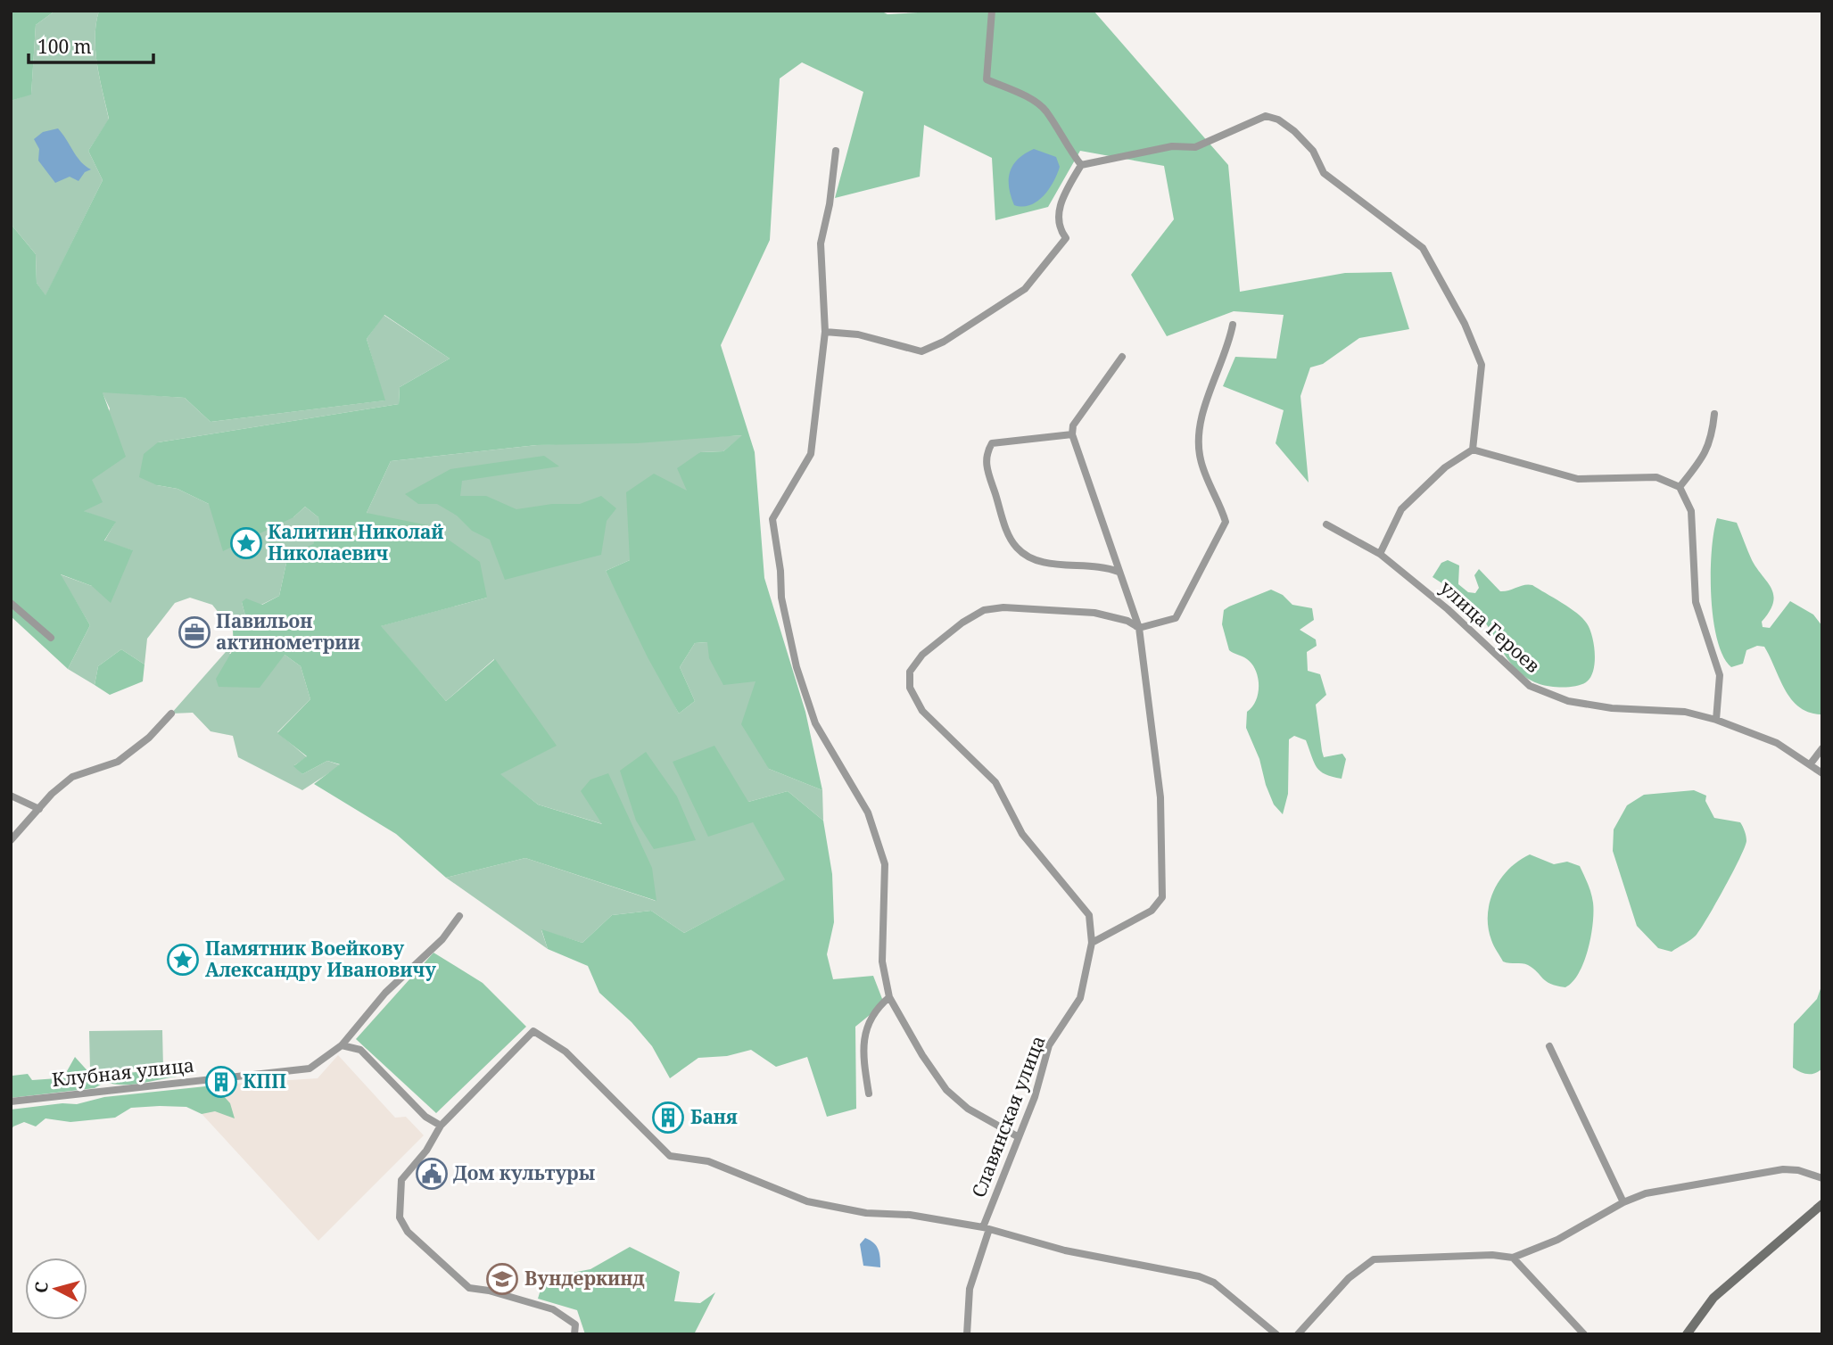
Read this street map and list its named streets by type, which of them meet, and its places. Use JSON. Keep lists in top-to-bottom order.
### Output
{
  "streets": {
    "street": ["улица Героев", "Клубная улица", "Славянская улица"]
  },
  "places": {
    "place": ["Калитин Николай Николаевич", "Памятник Воейкову Александру Ивановичу"],
    "office": ["Павильон актинометрии"],
    "building": ["КПП", "Баня"],
    "public building": ["Дом культуры"],
    "school or university": ["Вундеркинд"]
  },
  "scale_bar": "100 m",
  "north": "left"
}
